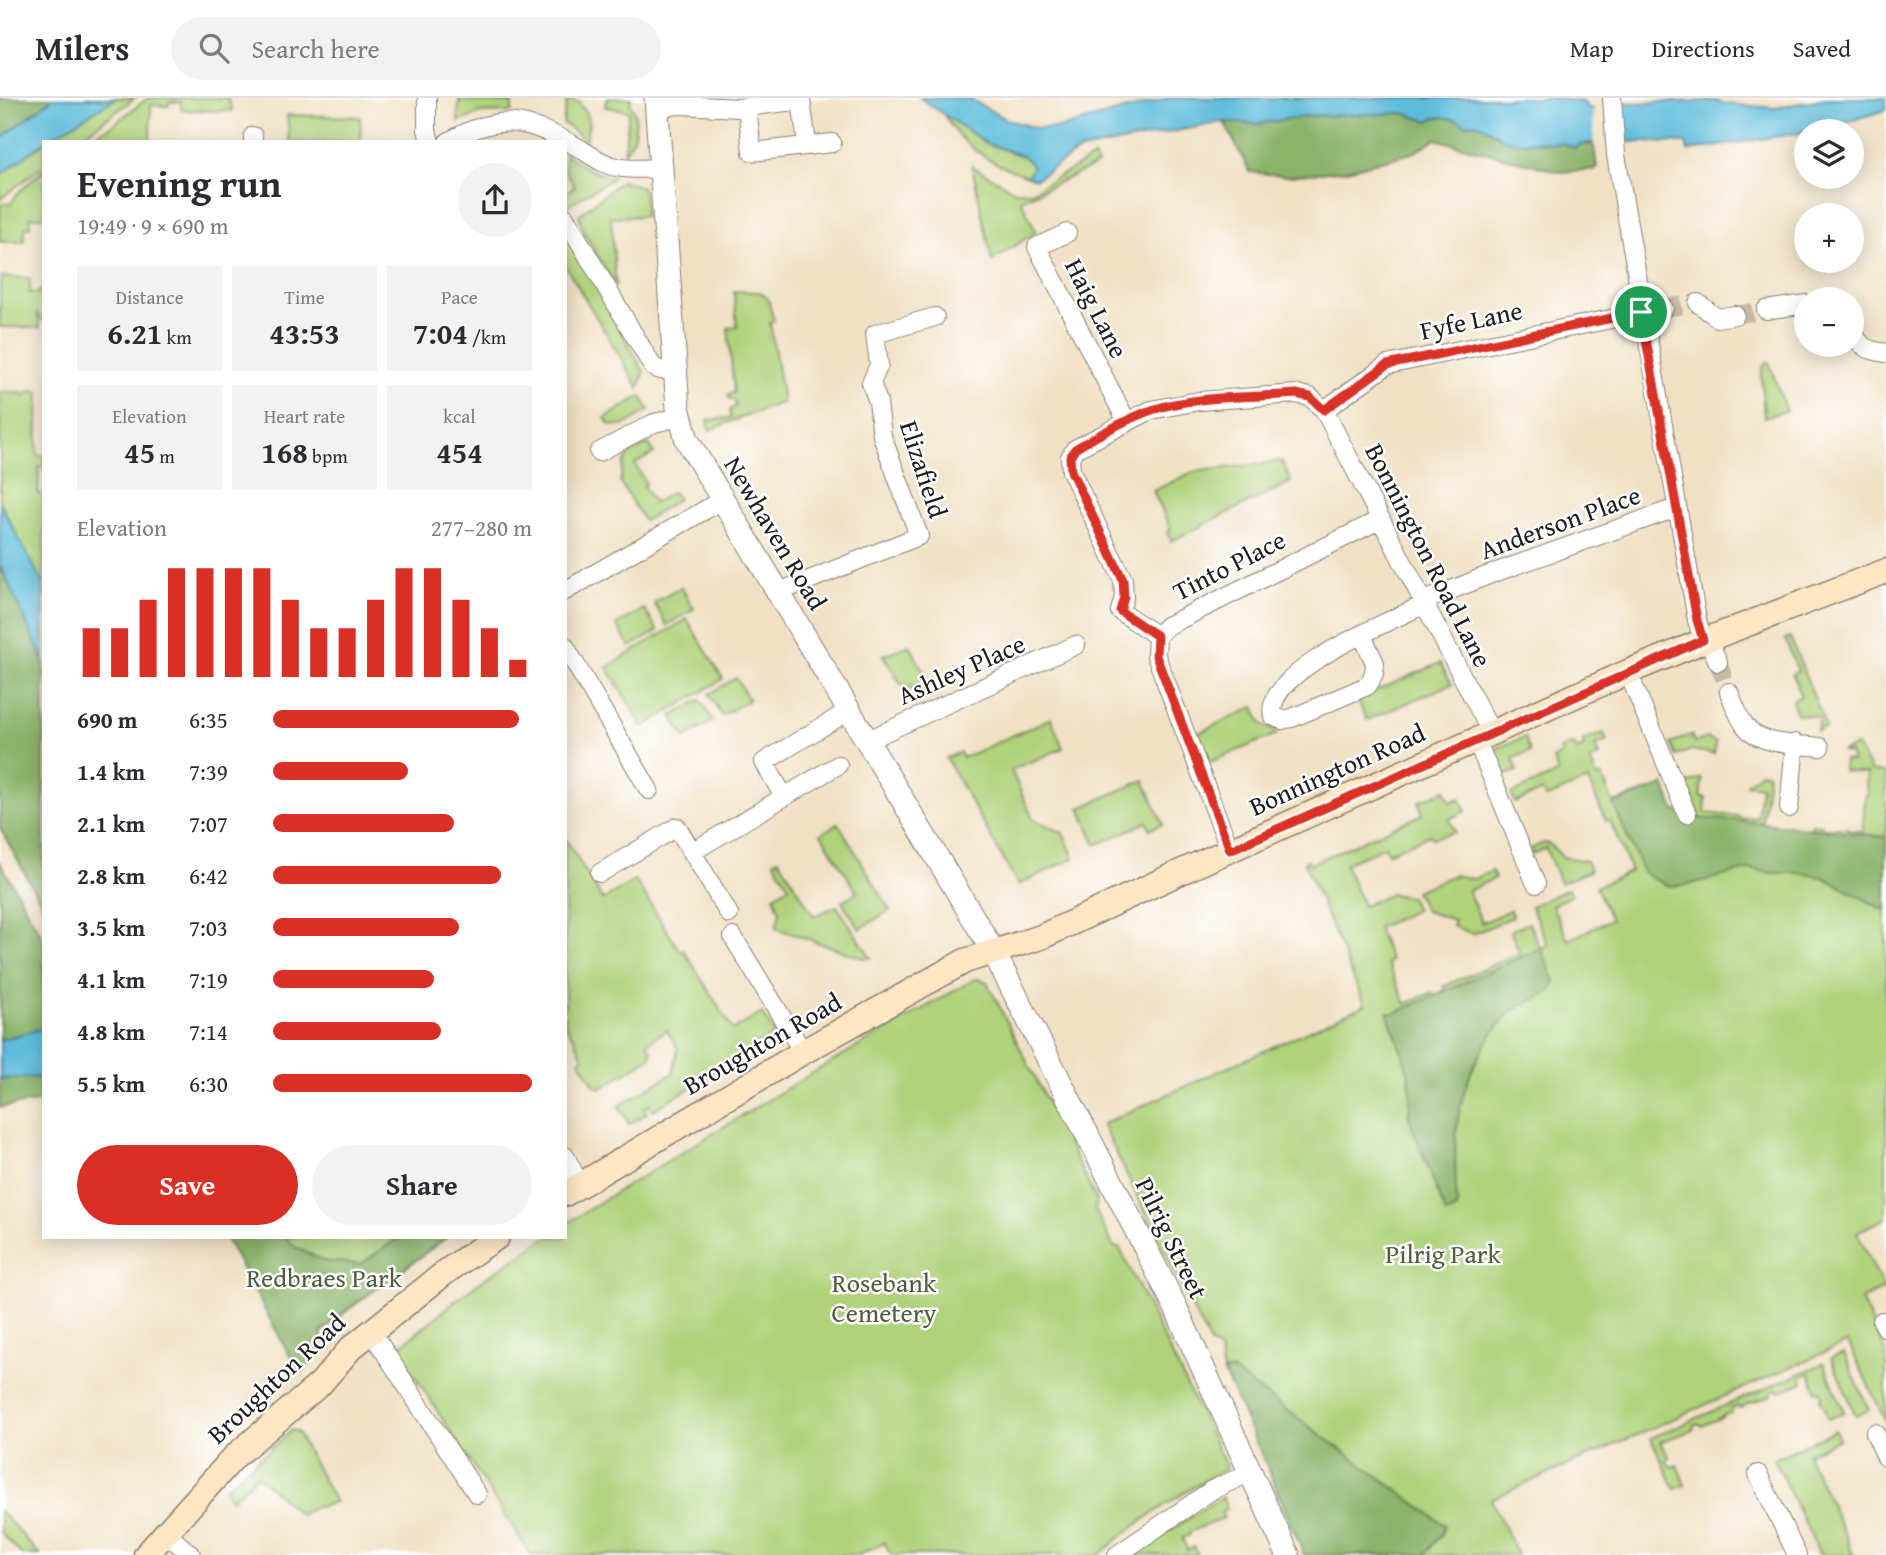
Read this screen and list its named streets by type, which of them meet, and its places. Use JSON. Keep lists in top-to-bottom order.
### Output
{
  "streets": {
    "main road": ["Bonnington Road", "Broughton Road"],
    "street": [
      "Haig Lane",
      "Fyfe Lane",
      "Elizafield",
      "Anderson Place",
      "Newhaven Road",
      "Bonnington Road Lane",
      "Tinto Place",
      "Ashley Place",
      "Pilrig Street"
    ]
  },
  "crossings": [
    ["Fyfe Lane", "Anderson Place"],
    ["Fyfe Lane", "Bonnington Road Lane"],
    ["Elizafield", "Newhaven Road"],
    ["Anderson Place", "Bonnington Road Lane"],
    ["Anderson Place", "Bonnington Road"],
    ["Newhaven Road", "Ashley Place"],
    ["Newhaven Road", "Bonnington Road"],
    ["Newhaven Road", "Broughton Road"],
    ["Newhaven Road", "Pilrig Street"],
    ["Bonnington Road Lane", "Tinto Place"],
    ["Bonnington Road Lane", "Bonnington Road"],
    ["Tinto Place", "Bonnington Road"],
    ["Bonnington Road", "Broughton Road"],
    ["Bonnington Road", "Pilrig Street"],
    ["Broughton Road", "Pilrig Street"]
  ],
  "parks": ["Pilrig Park", "Redbraes Park", "Rosebank Cemetery"],
  "page": {
    "header": "Milers",
    "search": "Search here",
    "nav": ["Map", "Directions", "Saved"],
    "map_buttons": ["+", "−"],
    "heading": ["Evening run", "19:49 · 9 × 690 m"],
    "stats": [
      ["Distance", "6.21 km"],
      ["Time", "43:53"],
      ["Pace", "7:04 /km"],
      ["Elevation", "45 m"],
      ["Heart rate", "168 bpm"],
      ["kcal", "454"]
    ],
    "chart": ["Elevation", "277–280 m"],
    "list": [
      {
        "name": "690 m",
        "note": "6:35"
      },
      {
        "name": "1.4 km",
        "note": "7:39"
      },
      {
        "name": "2.1 km",
        "note": "7:07"
      },
      {
        "name": "2.8 km",
        "note": "6:42"
      },
      {
        "name": "3.5 km",
        "note": "7:03"
      },
      {
        "name": "4.1 km",
        "note": "7:19"
      },
      {
        "name": "4.8 km",
        "note": "7:14"
      },
      {
        "name": "5.5 km",
        "note": "6:30"
      }
    ],
    "buttons": ["Save", "Share"]
  }
}
